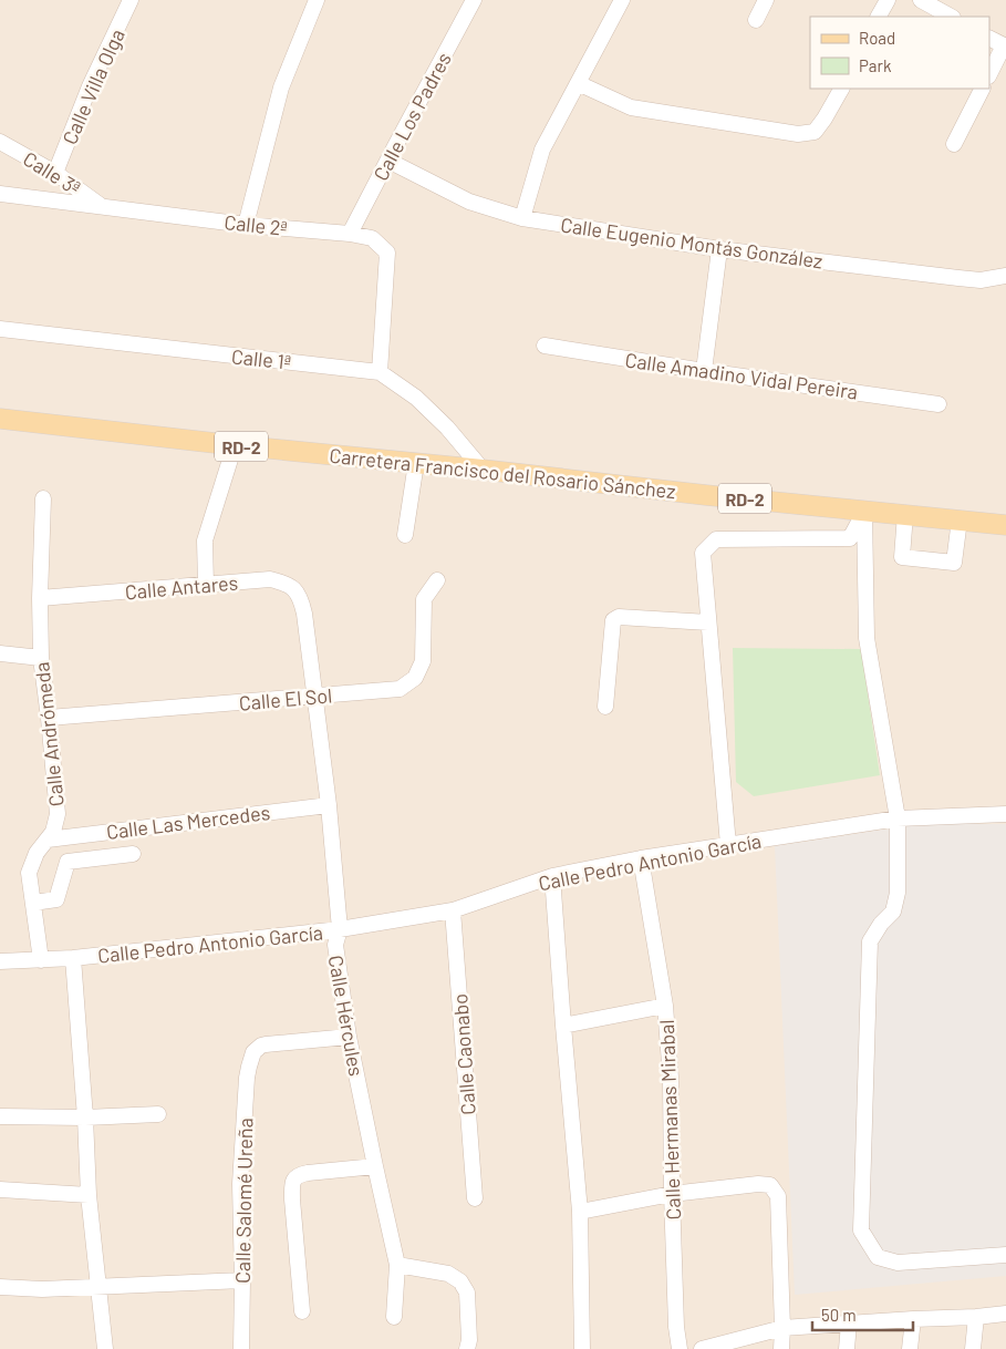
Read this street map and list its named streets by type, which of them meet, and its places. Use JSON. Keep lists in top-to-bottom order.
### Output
{
  "streets": {
    "main road": ["RD-2", "Carretera Francisco del Rosario Sánchez"],
    "street": [
      "Calle Villa Olga",
      "Calle Los Padres",
      "Calle 3ª",
      "Calle 2ª",
      "Calle Eugenio Montás González",
      "Calle 1ª",
      "Calle Amadino Vidal Pereira",
      "Calle Antares",
      "Calle El Sol",
      "Calle Andrómeda",
      "Calle Las Mercedes",
      "Calle Pedro Antonio García",
      "Calle Hércules",
      "Calle Caonabo",
      "Calle Hermanas Mirabal",
      "Calle Salomé Ureña"
    ]
  },
  "crossings": [
    ["Calle Villa Olga", "Calle 3ª"],
    ["Calle Los Padres", "Calle 2ª"],
    ["Calle Los Padres", "Calle Eugenio Montás González"],
    ["Calle 3ª", "Calle 2ª"],
    ["Calle 2ª", "Calle 1ª"],
    ["Calle 1ª", "Carretera Francisco del Rosario Sánchez"],
    ["Calle Antares", "Calle Andrómeda"],
    ["Calle Antares", "Calle Hércules"],
    ["Calle El Sol", "Calle Andrómeda"],
    ["Calle El Sol", "Calle Hércules"],
    ["Calle Andrómeda", "Calle Las Mercedes"],
    ["Calle Andrómeda", "Calle Pedro Antonio García"],
    ["Calle Las Mercedes", "Calle Hércules"],
    ["Calle Pedro Antonio García", "Calle Hércules"],
    ["Calle Pedro Antonio García", "Calle Caonabo"],
    ["Calle Pedro Antonio García", "Calle Hermanas Mirabal"],
    ["Calle Hércules", "Calle Salomé Ureña"]
  ],
  "legend": ["Road", "Park"],
  "scale_bar": "50 m"
}
